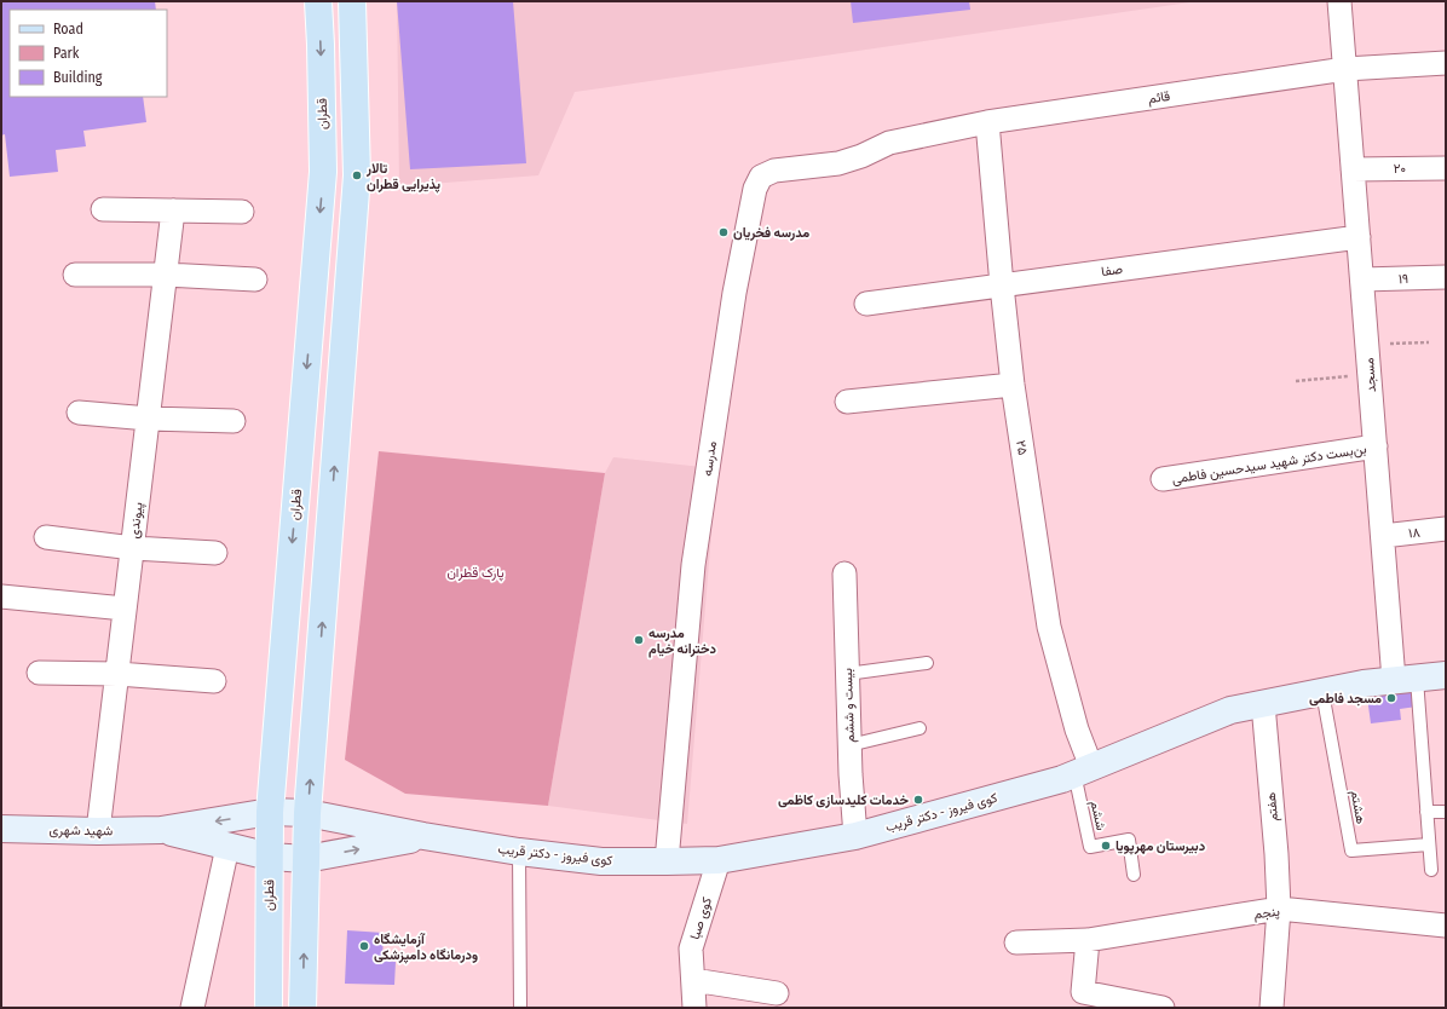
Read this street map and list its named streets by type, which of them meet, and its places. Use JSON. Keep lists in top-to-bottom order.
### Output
{
  "streets": {
    "main road": ["قطران", "کوی فیروز - دکتر قریب", "شهید شهری"],
    "street": [
      "قائم",
      "۲۰",
      "صفا",
      "۱۹",
      "مسجد",
      "۲۵",
      "مدرسه",
      "بن‌بست دکتر شهید سیدحسین فاطمی",
      "پیوندی",
      "۱۸",
      "بیست و ششم",
      "هفتم",
      "پنجم",
      "کوی صبا"
    ],
    "lane": ["هشتم", "ششم"]
  },
  "crossings": [
    ["قائم", "مسجد"],
    ["قائم", "۲۵"],
    ["قائم", "مدرسه"],
    ["قطران", "کوی فیروز - دکتر قریب"],
    ["۲۰", "مسجد"],
    ["صفا", "مسجد"],
    ["صفا", "۲۵"],
    ["۱۹", "مسجد"],
    ["مسجد", "بن‌بست دکتر شهید سیدحسین فاطمی"],
    ["مسجد", "۱۸"],
    ["مسجد", "کوی فیروز - دکتر قریب"],
    ["۲۵", "کوی فیروز - دکتر قریب"],
    ["۲۵", "ششم"],
    ["مدرسه", "کوی فیروز - دکتر قریب"],
    ["پیوندی", "شهید شهری"],
    ["بیست و ششم", "کوی فیروز - دکتر قریب"],
    ["هفتم", "کوی فیروز - دکتر قریب"],
    ["هفتم", "پنجم"],
    ["هشتم", "کوی فیروز - دکتر قریب"],
    ["کوی فیروز - دکتر قریب", "ششم"],
    ["کوی فیروز - دکتر قریب", "شهید شهری"],
    ["کوی فیروز - دکتر قریب", "کوی صبا"]
  ],
  "parks": ["پارک قطران"],
  "places": [
    "تالار پذیرایی قطران",
    "مدرسه فخریان",
    "مدرسه دخترانه خیام",
    "مسجد فاطمی",
    "خدمات کلیدسازی کاظمی",
    "دبیرستان مهرپویا",
    "آزمایشگاه ودرمانگاه دامپزشکی"
  ],
  "legend": ["Road", "Park", "Building"]
}
